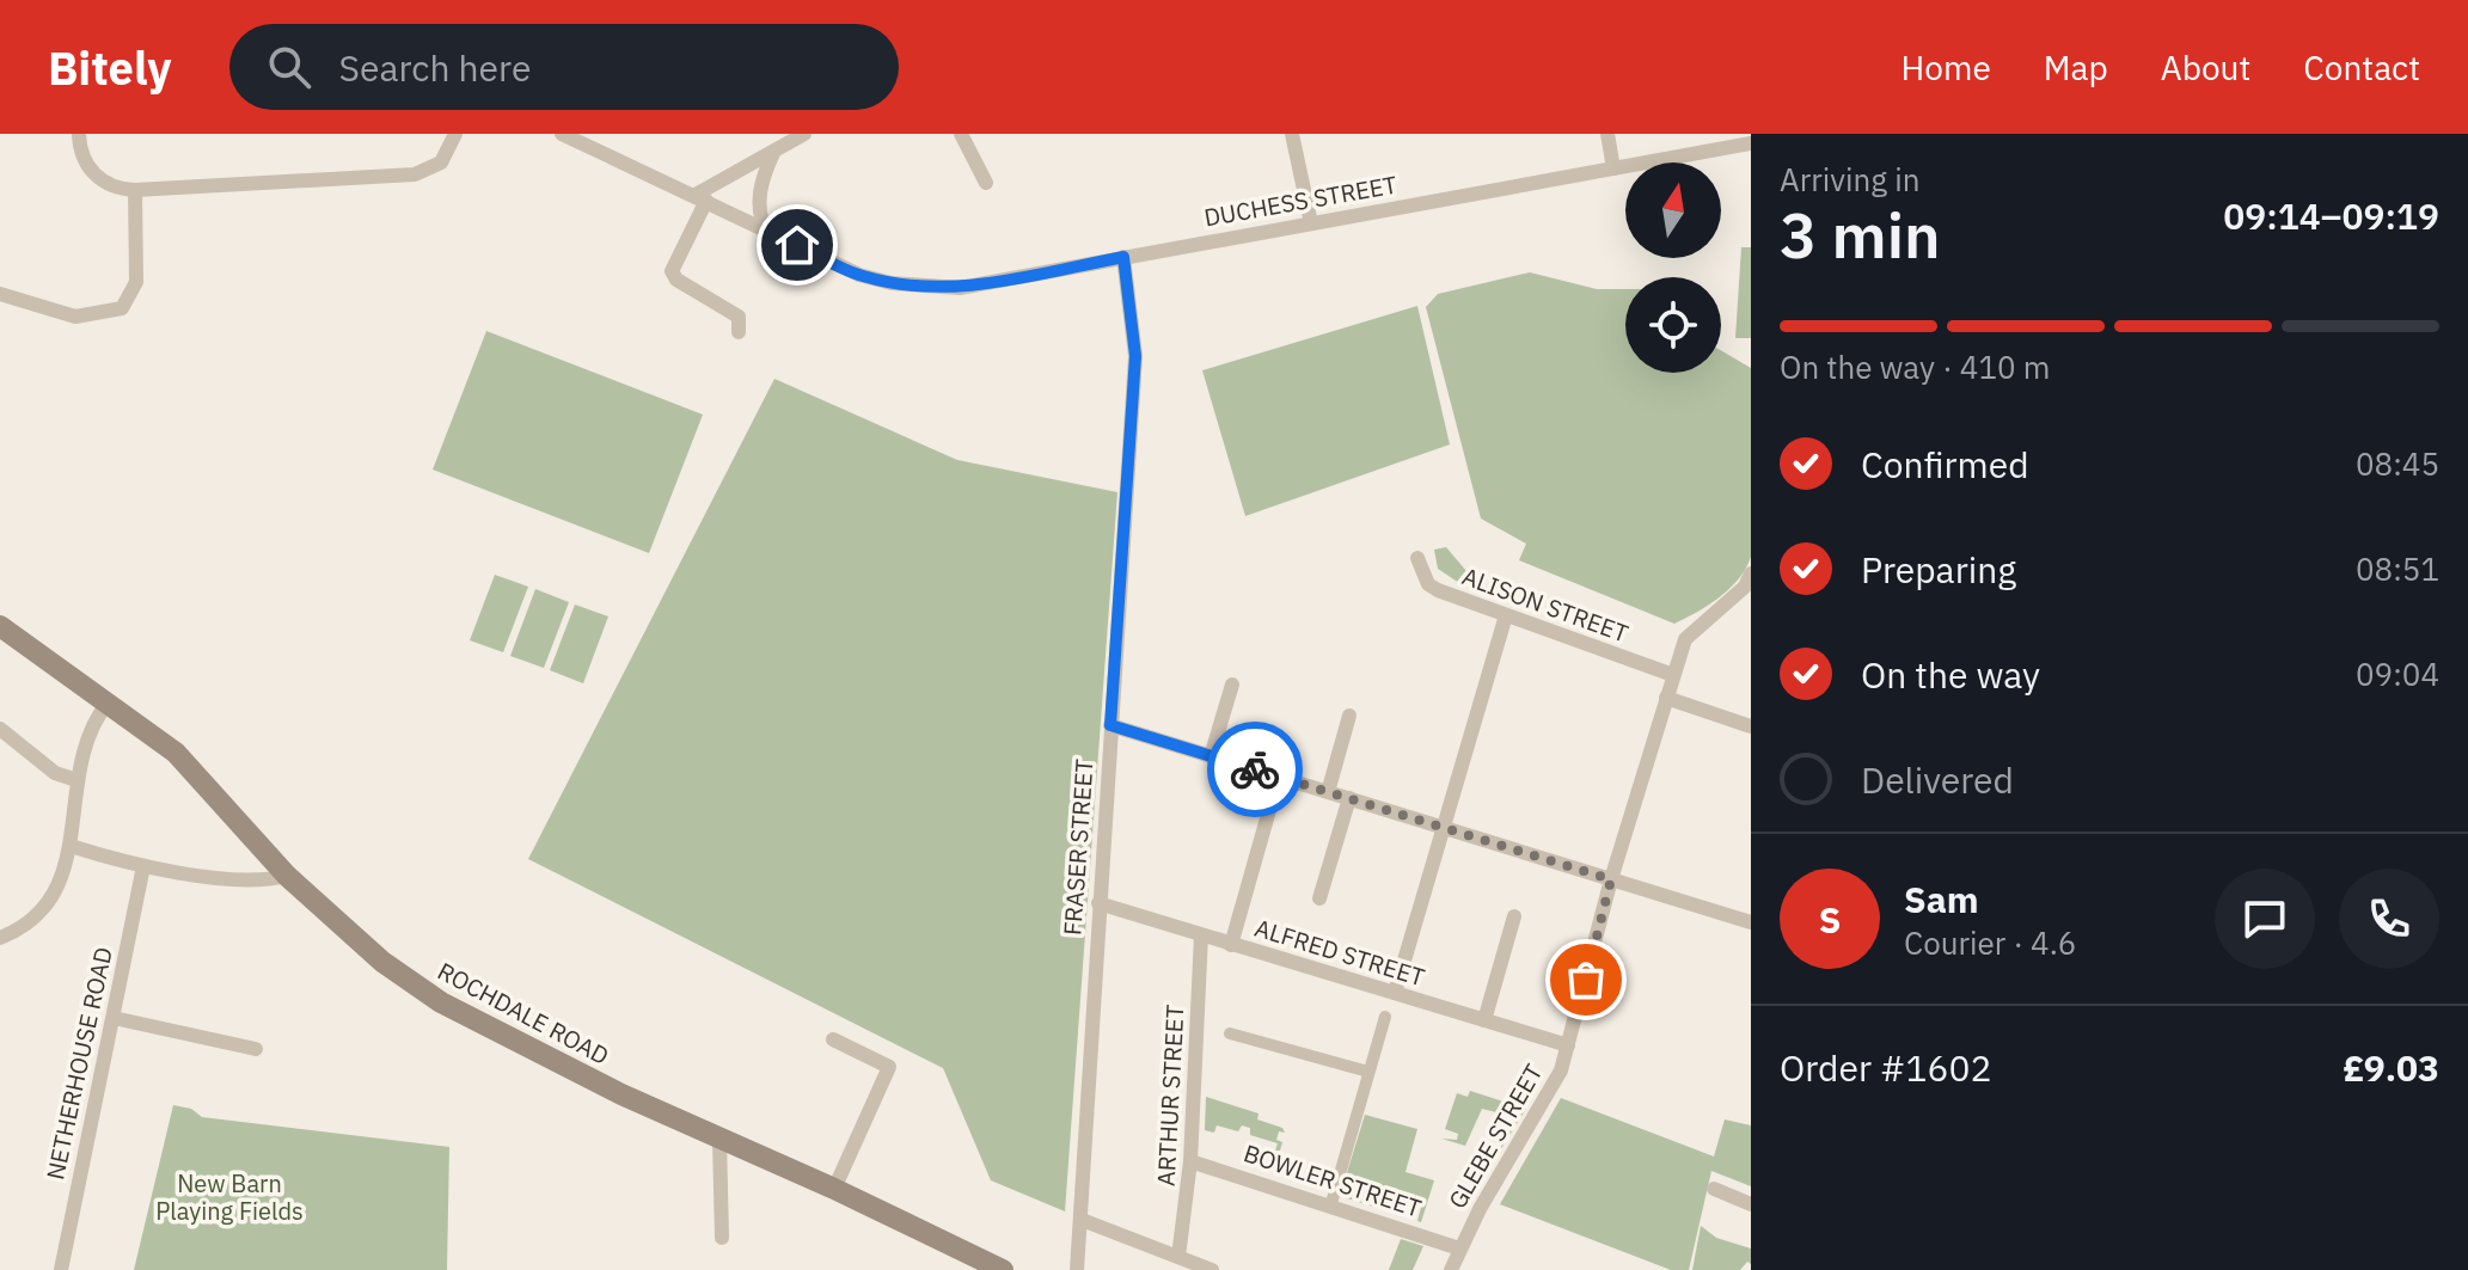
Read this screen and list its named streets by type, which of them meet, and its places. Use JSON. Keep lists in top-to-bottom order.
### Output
{
  "streets": {
    "main road": ["ROCHDALE ROAD"],
    "street": [
      "DUCHESS STREET",
      "ALISON STREET",
      "FRASER STREET",
      "ALFRED STREET",
      "NETHERHOUSE ROAD",
      "ARTHUR STREET",
      "GLEBE STREET",
      "BOWLER STREET"
    ]
  },
  "crossings": [
    ["DUCHESS STREET", "FRASER STREET"],
    ["ALISON STREET", "GLEBE STREET"],
    ["FRASER STREET", "ALFRED STREET"],
    ["ALFRED STREET", "ARTHUR STREET"],
    ["ALFRED STREET", "GLEBE STREET"],
    ["ARTHUR STREET", "BOWLER STREET"],
    ["GLEBE STREET", "BOWLER STREET"]
  ],
  "parks": ["New Barn Playing Fields"],
  "north": "top",
  "page": {
    "header": "Bitely",
    "search": "Search here",
    "nav": [
      "Home",
      "Map",
      "About",
      "Contact"
    ],
    "heading": ["3 min", "Arriving in", "09:14–09:19"],
    "panel": [
      "Sam",
      "Courier · 4.6",
      "Order #1602",
      "£9.03"
    ],
    "bar": "On the way · 410 m",
    "list": [
      ["Confirmed", "08:45"],
      ["Preparing", "08:51"],
      ["On the way", "09:04"],
      "Delivered"
    ],
    "round": "S"
  }
}
